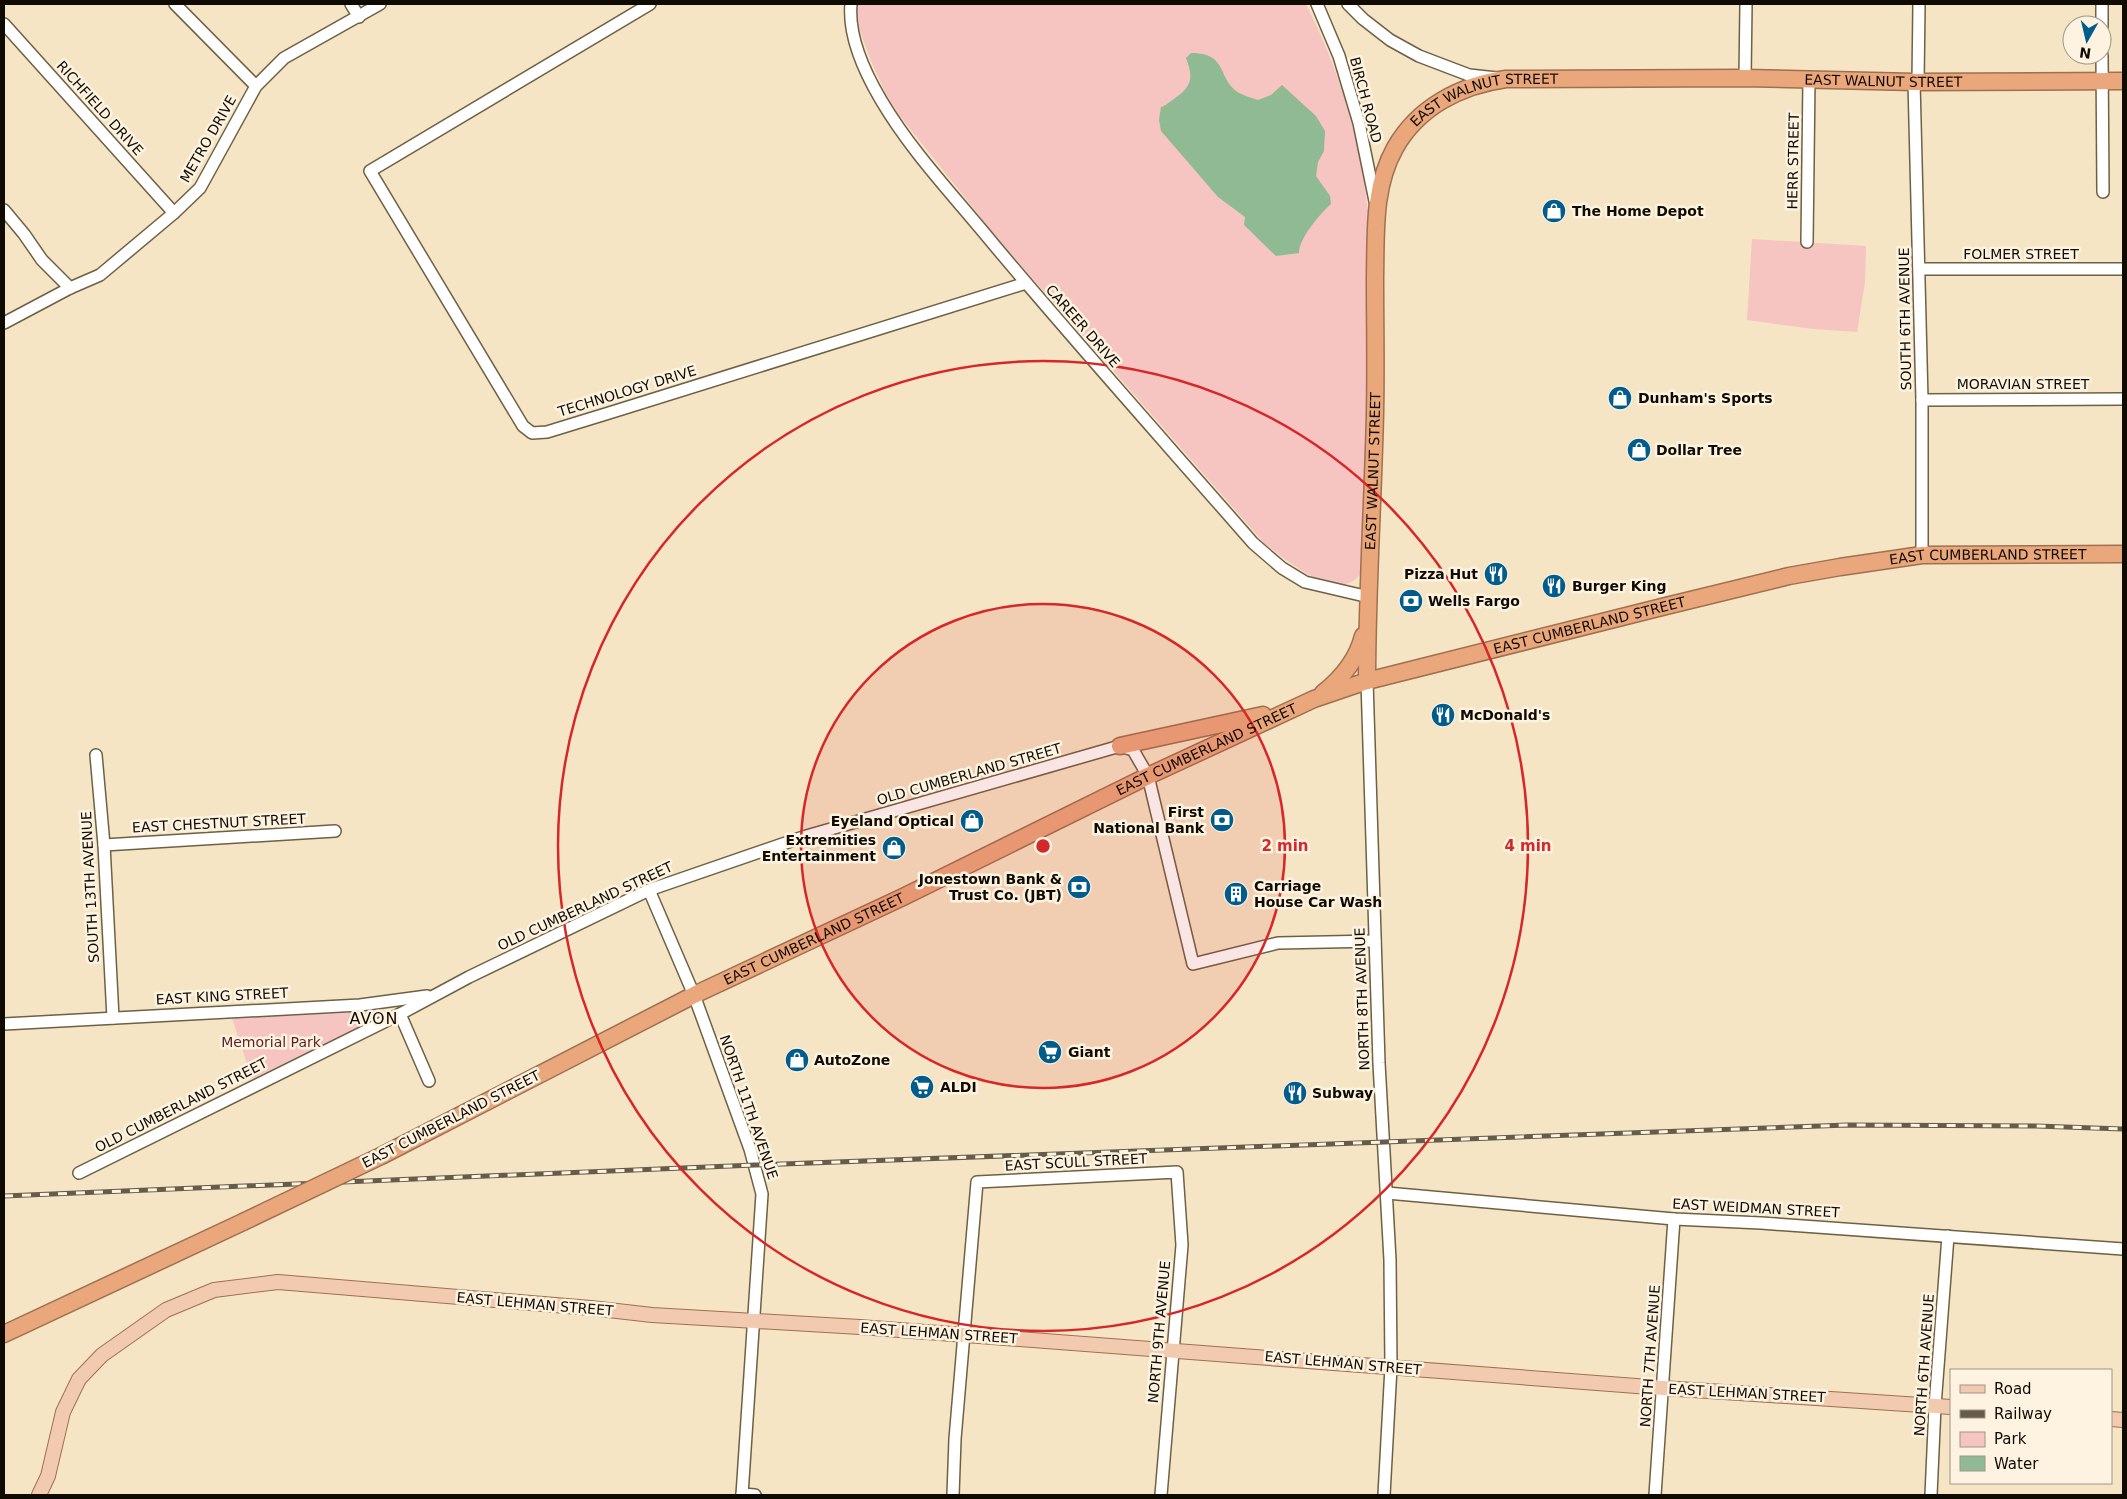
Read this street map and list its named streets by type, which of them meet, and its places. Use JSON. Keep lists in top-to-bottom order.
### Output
{
  "streets": {
    "highway": ["EAST WALNUT STREET", "EAST CUMBERLAND STREET"],
    "main road": ["EAST LEHMAN STREET"],
    "street": [
      "BIRCH ROAD",
      "RICHFIELD DRIVE",
      "METRO DRIVE",
      "HERR STREET",
      "FOLMER STREET",
      "SOUTH 6TH AVENUE",
      "CAREER DRIVE",
      "MORAVIAN STREET",
      "TECHNOLOGY DRIVE",
      "OLD CUMBERLAND STREET",
      "EAST CHESTNUT STREET",
      "SOUTH 13TH AVENUE",
      "EAST KING STREET",
      "NORTH 8TH AVENUE",
      "NORTH 11TH AVENUE",
      "EAST SCULL STREET",
      "EAST WEIDMAN STREET",
      "NORTH 9TH AVENUE",
      "NORTH 7TH AVENUE",
      "NORTH 6TH AVENUE"
    ]
  },
  "crossings": [
    ["EAST WALNUT STREET", "BIRCH ROAD"],
    ["EAST WALNUT STREET", "HERR STREET"],
    ["EAST WALNUT STREET", "SOUTH 6TH AVENUE"],
    ["EAST WALNUT STREET", "CAREER DRIVE"],
    ["EAST WALNUT STREET", "EAST CUMBERLAND STREET"],
    ["EAST WALNUT STREET", "NORTH 8TH AVENUE"],
    ["RICHFIELD DRIVE", "METRO DRIVE"],
    ["FOLMER STREET", "SOUTH 6TH AVENUE"],
    ["SOUTH 6TH AVENUE", "MORAVIAN STREET"],
    ["SOUTH 6TH AVENUE", "EAST CUMBERLAND STREET"],
    ["CAREER DRIVE", "TECHNOLOGY DRIVE"],
    ["EAST CUMBERLAND STREET", "NORTH 8TH AVENUE"],
    ["EAST CUMBERLAND STREET", "NORTH 11TH AVENUE"],
    ["OLD CUMBERLAND STREET", "EAST KING STREET"],
    ["OLD CUMBERLAND STREET", "NORTH 11TH AVENUE"],
    ["EAST CHESTNUT STREET", "SOUTH 13TH AVENUE"],
    ["SOUTH 13TH AVENUE", "EAST KING STREET"],
    ["NORTH 8TH AVENUE", "EAST WEIDMAN STREET"],
    ["NORTH 8TH AVENUE", "EAST LEHMAN STREET"],
    ["NORTH 11TH AVENUE", "EAST LEHMAN STREET"],
    ["EAST SCULL STREET", "EAST LEHMAN STREET"],
    ["EAST SCULL STREET", "NORTH 9TH AVENUE"],
    ["EAST WEIDMAN STREET", "NORTH 7TH AVENUE"],
    ["EAST WEIDMAN STREET", "NORTH 6TH AVENUE"],
    ["EAST LEHMAN STREET", "NORTH 9TH AVENUE"],
    ["EAST LEHMAN STREET", "NORTH 7TH AVENUE"],
    ["EAST LEHMAN STREET", "NORTH 6TH AVENUE"]
  ],
  "districts": ["AVON"],
  "parks": ["Memorial Park"],
  "places": {
    "shop": [
      "The Home Depot",
      "Dunham's Sports",
      "Dollar Tree",
      "Eyeland Optical",
      "Extremities Entertainment",
      "AutoZone"
    ],
    "restaurant": [
      "Pizza Hut",
      "Burger King",
      "McDonald's",
      "Subway"
    ],
    "bank": ["Wells Fargo", "First National Bank", "Jonestown Bank & Trust Co. (JBT)"],
    "building": ["Carriage House Car Wash"],
    "supermarket": ["Giant", "ALDI"]
  },
  "legend": [
    "Road",
    "Railway",
    "Park",
    "Water"
  ],
  "north": "bottom",
  "rings": ["2 min", "4 min"]
}
